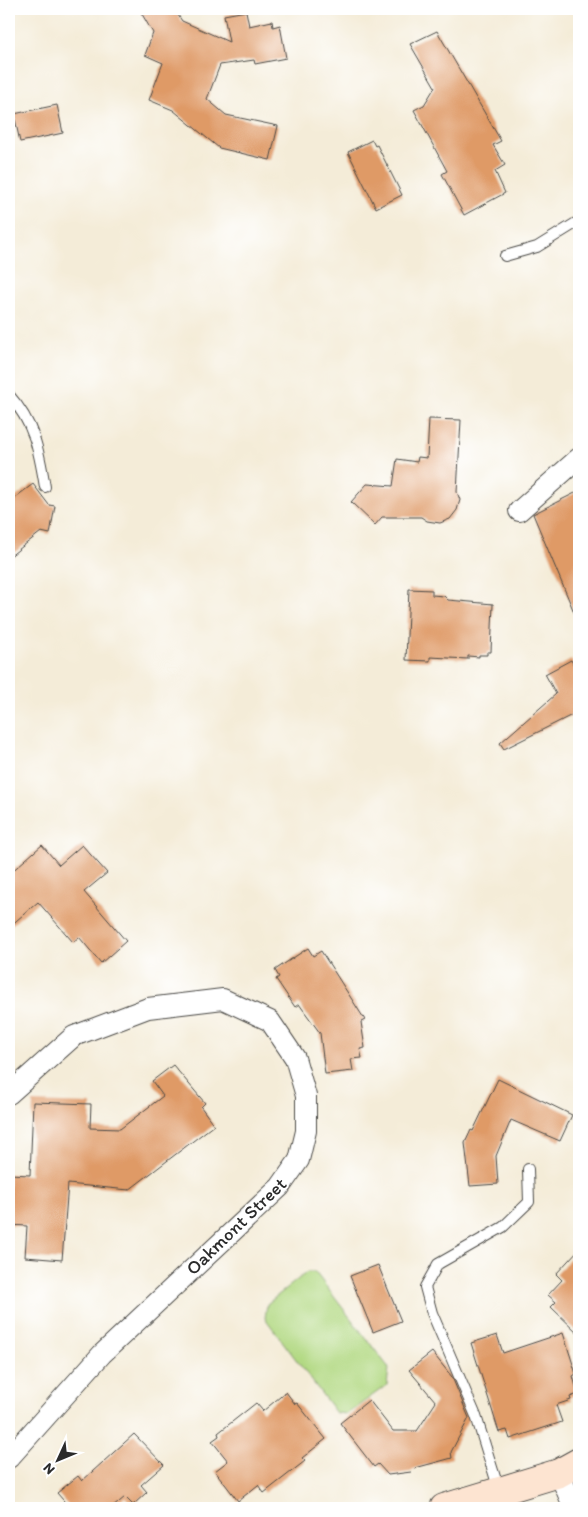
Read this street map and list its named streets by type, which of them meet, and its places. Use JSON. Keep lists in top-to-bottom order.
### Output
{
  "streets": {
    "street": ["Oakmont Street"]
  },
  "north": "bottom left"
}
